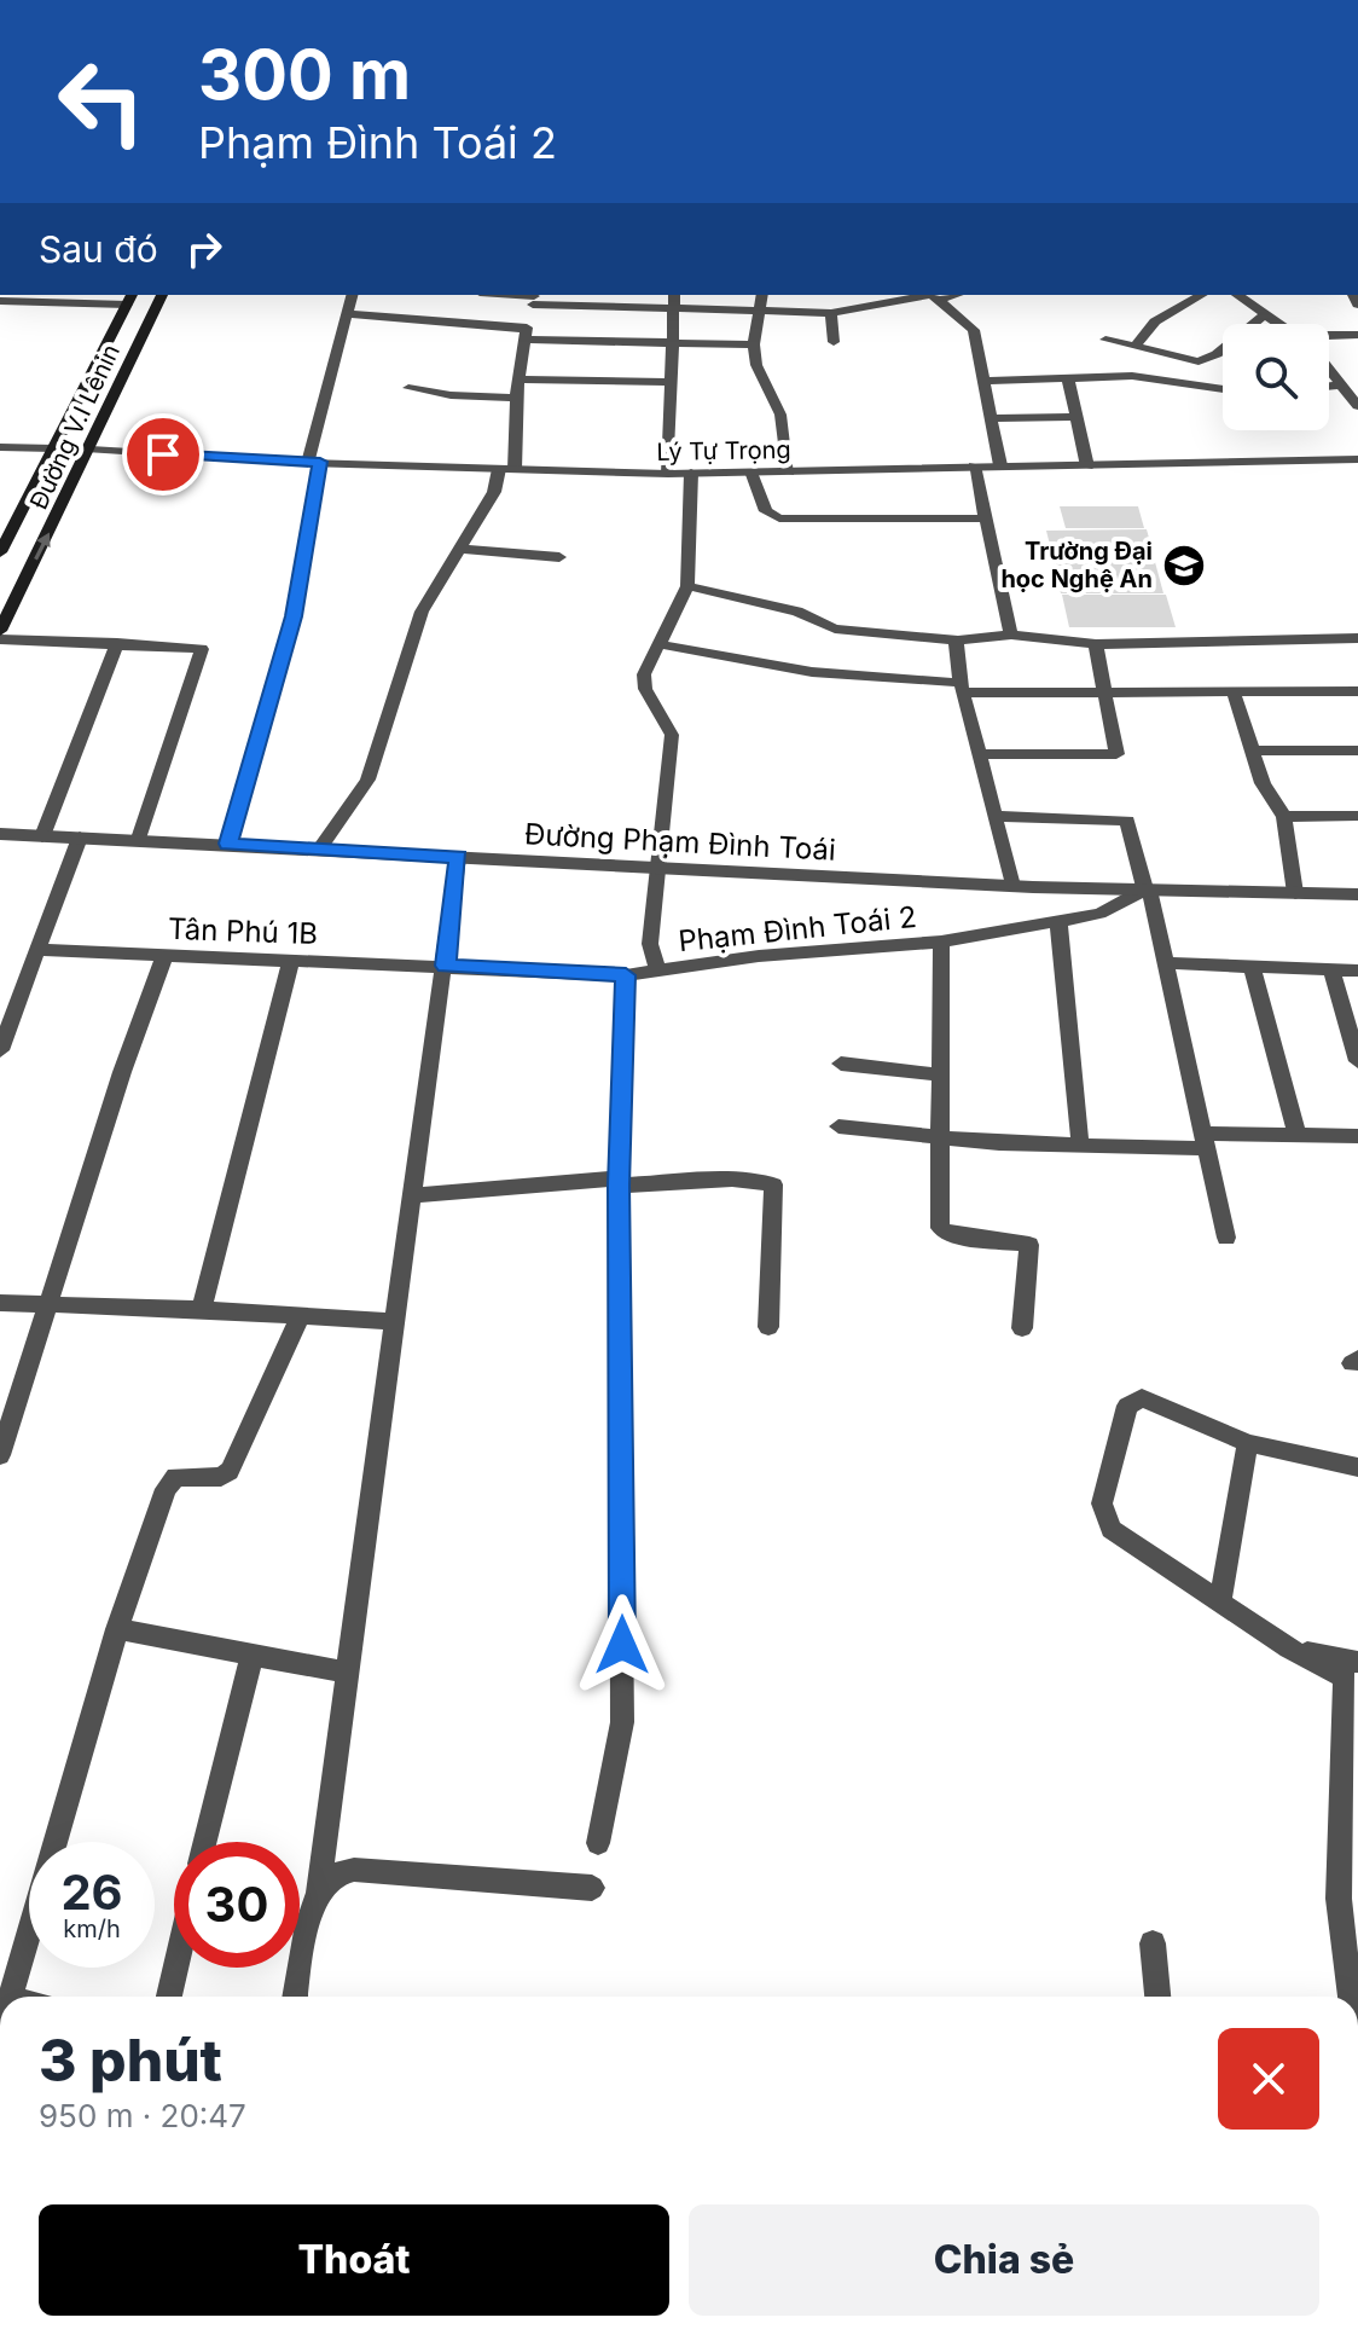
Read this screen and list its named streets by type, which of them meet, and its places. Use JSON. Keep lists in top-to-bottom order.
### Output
{
  "streets": {
    "main road": ["Đường V.I Lênin"],
    "street": [
      "Lý Tự Trọng",
      "Đường Phạm Đình Toái",
      "Phạm Đình Toái 2",
      "Tân Phú 1B"
    ]
  },
  "crossings": [
    ["Đường V.I Lênin", "Lý Tự Trọng"],
    ["Đường Phạm Đình Toái", "Phạm Đình Toái 2"],
    ["Phạm Đình Toái 2", "Tân Phú 1B"]
  ],
  "places": {
    "school or university": ["Trường Đại học Nghệ An"]
  },
  "page": {
    "turn": ["300 m", "Phạm Đình Toái 2"],
    "then": "Sau đó",
    "speed": "26 km/h",
    "limit": "30",
    "heading": ["3 phút", "950 m · 20:47"],
    "buttons": ["Thoát", "Chia sẻ"]
  }
}
